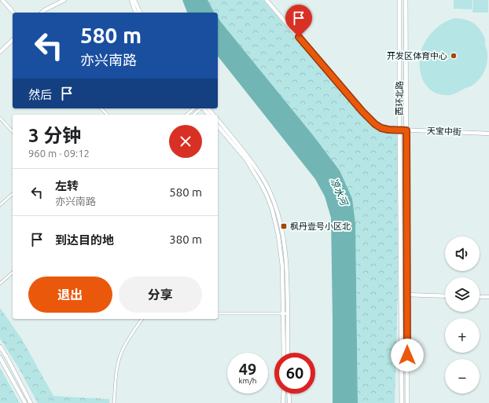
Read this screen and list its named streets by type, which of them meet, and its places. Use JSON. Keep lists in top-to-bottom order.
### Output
{
  "streets": {
    "main road": ["西环北路"],
    "street": ["天宝中街"]
  },
  "crossings": [
    ["西环北路", "天宝中街"]
  ],
  "water": ["凉水河"],
  "places": {
    "other": ["开发区体育中心"],
    "transit": ["枫丹壹号小区北"]
  },
  "page": {
    "turn": ["580 m", "亦兴南路"],
    "then": "然后",
    "heading": ["3 分钟", "960 m · 09:12"],
    "list": [
      {
        "name": "左转",
        "note": "亦兴南路",
        "value": "580 m"
      },
      {
        "name": "到达目的地",
        "value": "380 m"
      }
    ],
    "map_buttons": ["+", "−"],
    "buttons": ["退出", "分享"],
    "speed": "49 km/h",
    "limit": "60"
  }
}
